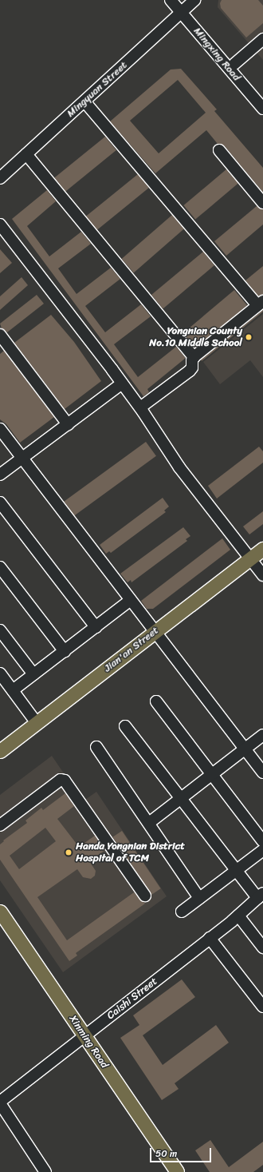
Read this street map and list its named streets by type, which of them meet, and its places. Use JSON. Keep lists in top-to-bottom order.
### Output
{
  "streets": {
    "main road": ["Jian'an Street", "Xinming Road"],
    "street": ["Mingxing Road", "Mingyuan Street", "Caishi Street"]
  },
  "crossings": [
    ["Mingxing Road", "Mingyuan Street"],
    ["Caishi Street", "Xinming Road"]
  ],
  "places": ["Yongnian County No.10 Middle School", "Handa Yongnian District Hospital of TCM"],
  "scale_bar": "50 m"
}
